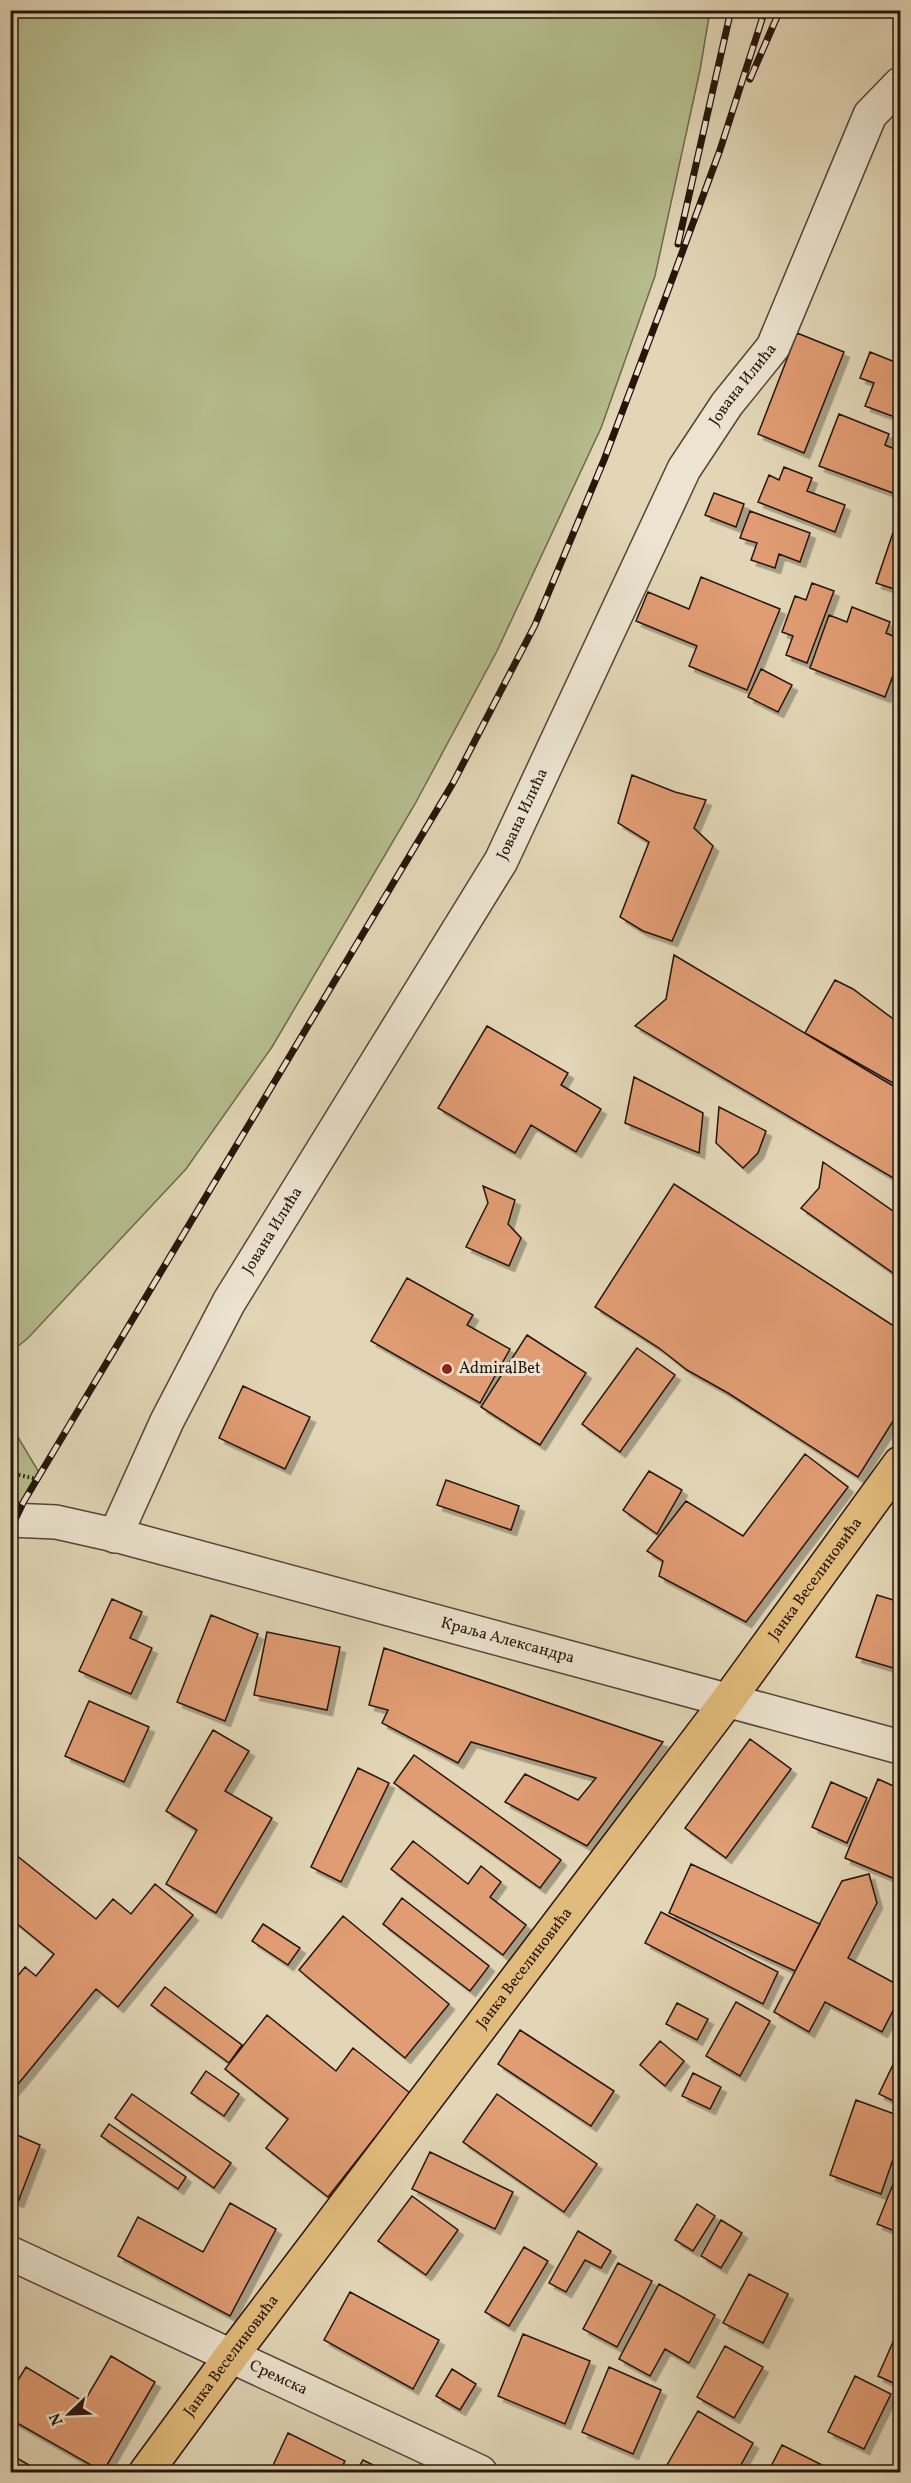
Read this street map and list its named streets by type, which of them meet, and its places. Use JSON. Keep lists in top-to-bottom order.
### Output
{
  "streets": {
    "main road": ["Јанка Веселиновића"],
    "street": ["Јована Илића", "Краља Александра", "Сремска"]
  },
  "crossings": [
    ["Јована Илића", "Краља Александра"],
    ["Јанка Веселиновића", "Краља Александра"],
    ["Јанка Веселиновића", "Сремска"]
  ],
  "places": ["AdmiralBet"],
  "north": "bottom left"
}
